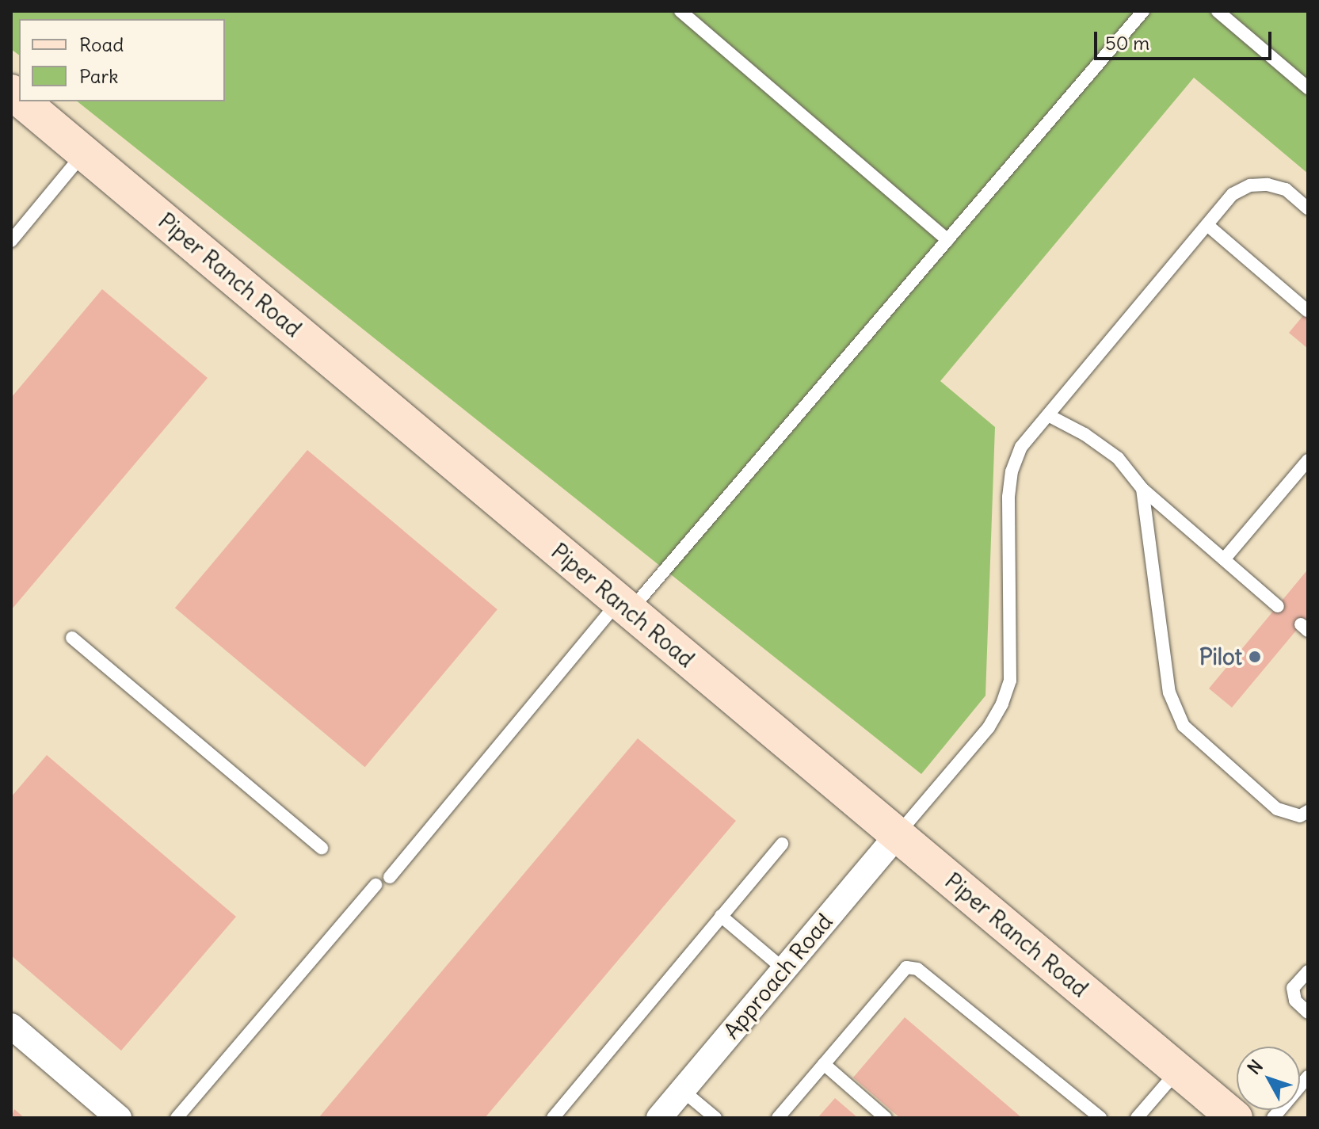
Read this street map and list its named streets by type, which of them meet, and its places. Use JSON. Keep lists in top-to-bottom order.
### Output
{
  "streets": {
    "street": ["Piper Ranch Road", "Approach Road"]
  },
  "crossings": [
    ["Piper Ranch Road", "Approach Road"]
  ],
  "places": ["Pilot"],
  "legend": ["Road", "Park"],
  "scale_bar": "50 m",
  "north": "top left"
}
